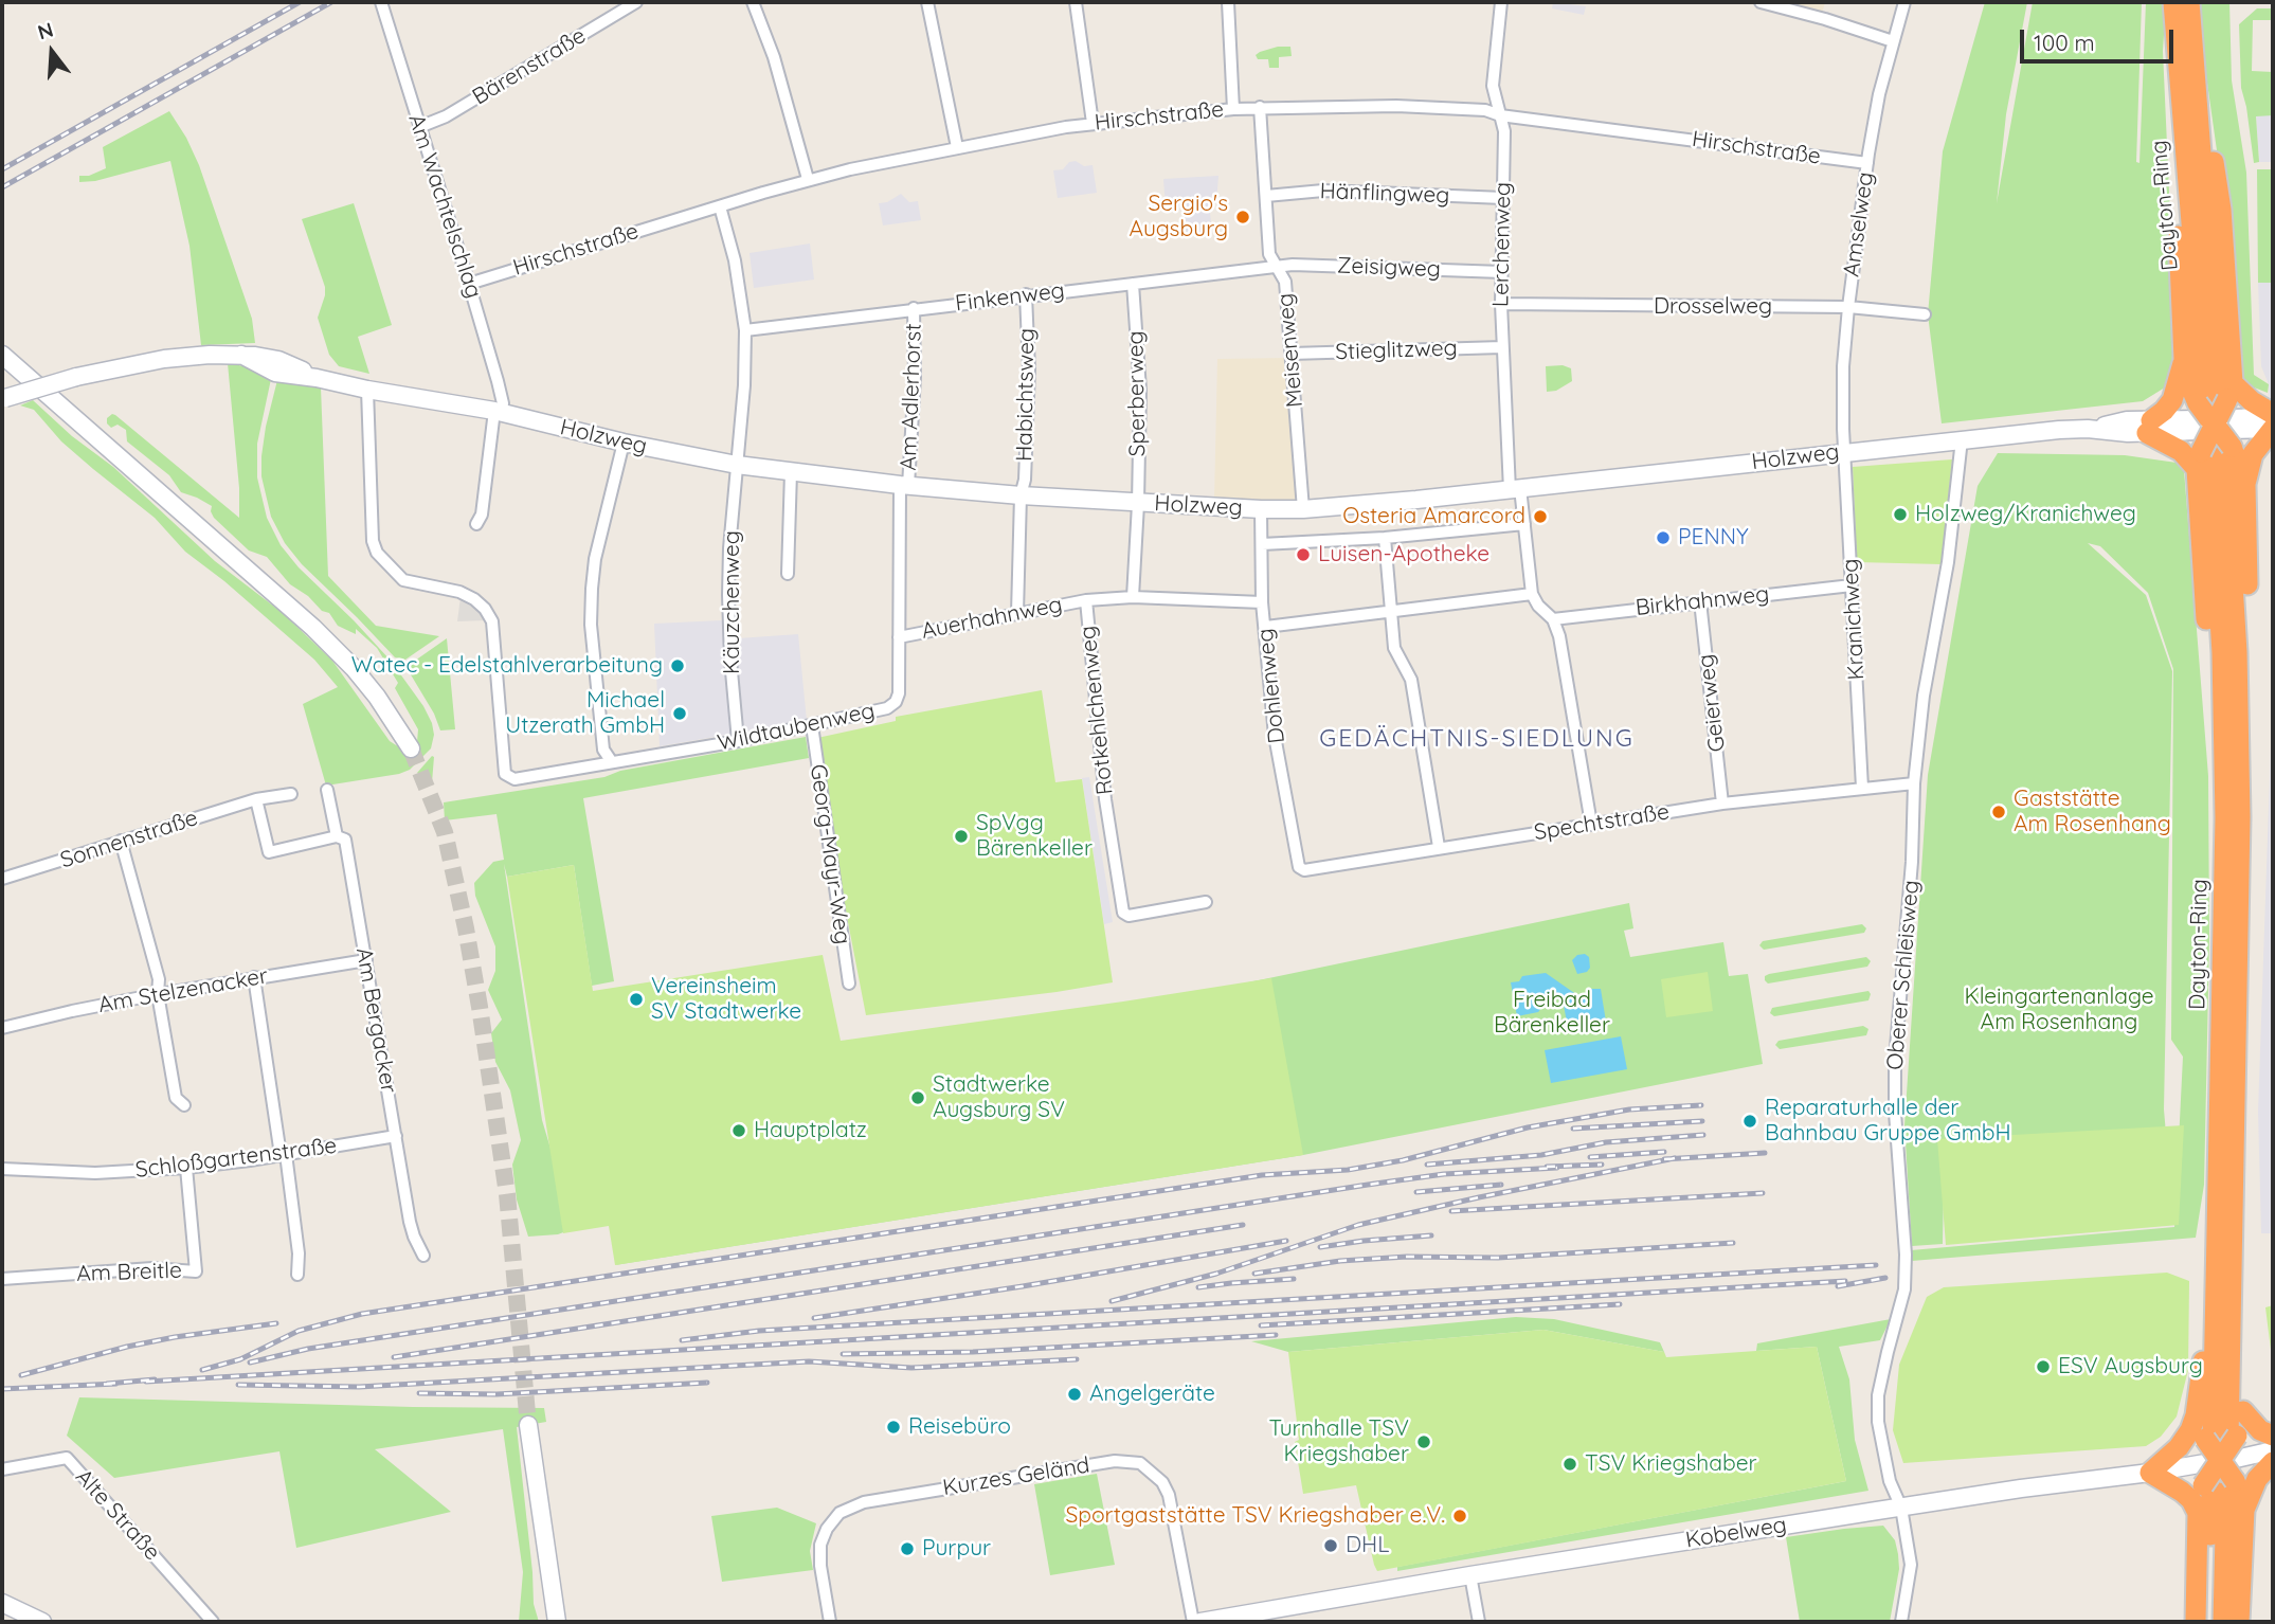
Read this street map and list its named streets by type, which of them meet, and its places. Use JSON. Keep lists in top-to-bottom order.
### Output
{
  "streets": {
    "highway": ["Dayton-Ring"],
    "street": [
      "Bärenstraße",
      "Hirschstraße",
      "Hänflingweg",
      "Am Wachtelschlag",
      "Amselweg",
      "Lerchenweg",
      "Zeisigweg",
      "Finkenweg",
      "Drosselweg",
      "Meisenweg",
      "Stieglitzweg",
      "Sperberweg",
      "Habichtsweg",
      "Am Adlerhorst",
      "Holzweg",
      "Birkhahnweg",
      "Käuzchenweg",
      "Auerhahnweg",
      "Kranichweg",
      "Dohlenweg",
      "Geierweg",
      "Rotkehlchenweg",
      "Wildtaubenweg",
      "Spechtstraße",
      "Sonnenstraße",
      "Georg-Mayr-Weg",
      "Oberer Schleisweg",
      "Am Stelzenacker",
      "Am Bergacker",
      "Schloßgartenstraße",
      "Am Breitle",
      "Kurzes Geländ",
      "Alte Straße",
      "Kobelweg"
    ]
  },
  "crossings": [
    ["Bärenstraße", "Am Wachtelschlag"],
    ["Hirschstraße", "Am Wachtelschlag"],
    ["Hirschstraße", "Amselweg"],
    ["Hirschstraße", "Lerchenweg"],
    ["Hirschstraße", "Meisenweg"],
    ["Hirschstraße", "Käuzchenweg"],
    ["Hänflingweg", "Lerchenweg"],
    ["Hänflingweg", "Meisenweg"],
    ["Dayton-Ring", "Holzweg"],
    ["Dayton-Ring", "Kobelweg"],
    ["Am Wachtelschlag", "Holzweg"],
    ["Amselweg", "Drosselweg"],
    ["Amselweg", "Holzweg"],
    ["Amselweg", "Kranichweg"],
    ["Lerchenweg", "Zeisigweg"],
    ["Lerchenweg", "Drosselweg"],
    ["Lerchenweg", "Stieglitzweg"],
    ["Lerchenweg", "Holzweg"],
    ["Zeisigweg", "Finkenweg"],
    ["Zeisigweg", "Meisenweg"],
    ["Finkenweg", "Meisenweg"],
    ["Finkenweg", "Sperberweg"],
    ["Finkenweg", "Habichtsweg"],
    ["Finkenweg", "Am Adlerhorst"],
    ["Finkenweg", "Käuzchenweg"],
    ["Meisenweg", "Stieglitzweg"],
    ["Meisenweg", "Holzweg"],
    ["Sperberweg", "Holzweg"],
    ["Sperberweg", "Auerhahnweg"],
    ["Habichtsweg", "Holzweg"],
    ["Habichtsweg", "Auerhahnweg"],
    ["Am Adlerhorst", "Holzweg"],
    ["Am Adlerhorst", "Wildtaubenweg"],
    ["Holzweg", "Käuzchenweg"],
    ["Holzweg", "Kranichweg"],
    ["Holzweg", "Dohlenweg"],
    ["Holzweg", "Wildtaubenweg"],
    ["Holzweg", "Oberer Schleisweg"],
    ["Birkhahnweg", "Kranichweg"],
    ["Birkhahnweg", "Geierweg"],
    ["Käuzchenweg", "Wildtaubenweg"],
    ["Auerhahnweg", "Dohlenweg"],
    ["Auerhahnweg", "Rotkehlchenweg"],
    ["Auerhahnweg", "Wildtaubenweg"],
    ["Kranichweg", "Spechtstraße"],
    ["Dohlenweg", "Spechtstraße"],
    ["Geierweg", "Spechtstraße"],
    ["Wildtaubenweg", "Georg-Mayr-Weg"],
    ["Spechtstraße", "Oberer Schleisweg"],
    ["Oberer Schleisweg", "Kobelweg"],
    ["Am Stelzenacker", "Am Bergacker"],
    ["Am Bergacker", "Schloßgartenstraße"],
    ["Schloßgartenstraße", "Am Breitle"]
  ],
  "districts": ["GEDÄCHTNIS-SIEDLUNG"],
  "parks": ["Kleingartenanlage Am Rosenhang", "Freibad Bärenkeller"],
  "places": [
    "Sergio's Augsburg",
    "Holzweg/Kranichweg",
    "Osteria Amarcord",
    "PENNY",
    "Luisen-Apotheke",
    "Watec - Edelstahlverarbeitung",
    "Michael Utzerath GmbH",
    "Gaststätte Am Rosenhang",
    "SpVgg Bärenkeller",
    "Vereinsheim SV Stadtwerke",
    "Stadtwerke Augsburg SV",
    "Reparaturhalle der Bahnbau Gruppe GmbH",
    "Hauptplatz",
    "ESV Augsburg",
    "Angelgeräte",
    "Reisebüro",
    "Turnhalle TSV Kriegshaber",
    "TSV Kriegshaber",
    "Sportgaststätte TSV Kriegshaber e.V.",
    "DHL",
    "Purpur"
  ],
  "scale_bar": "100 m",
  "north": "top"
}
